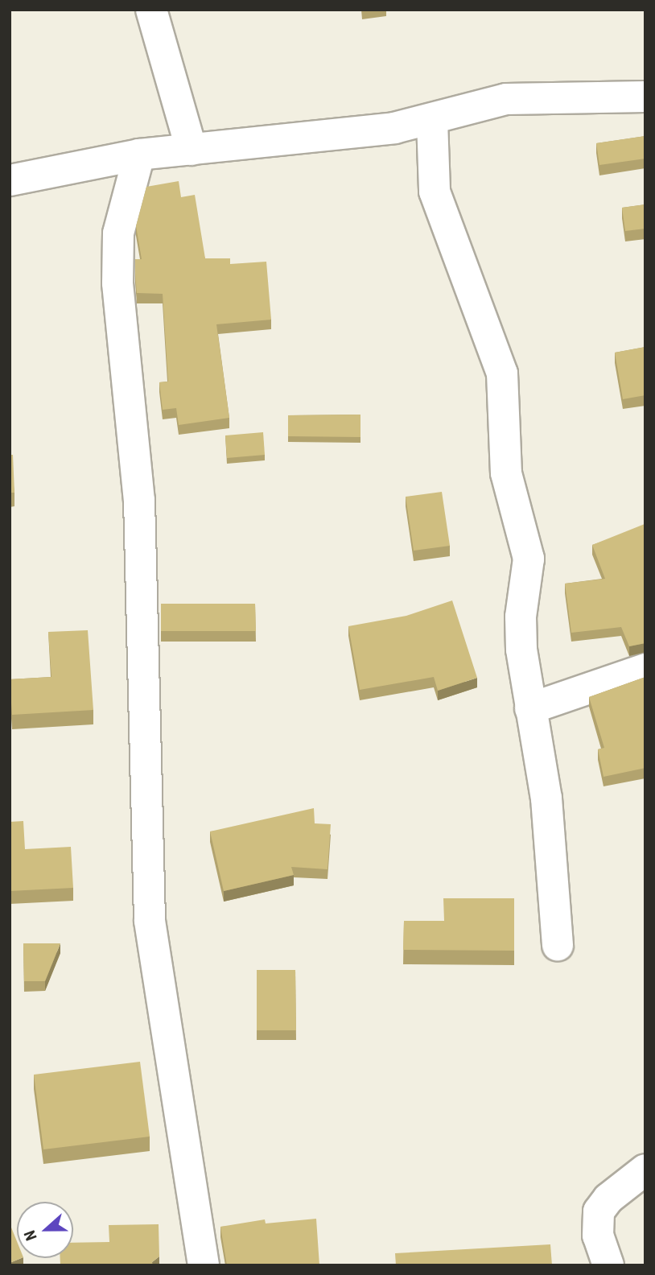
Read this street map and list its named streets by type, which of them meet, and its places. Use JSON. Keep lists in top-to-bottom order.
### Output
{
  "north": "left"
}
